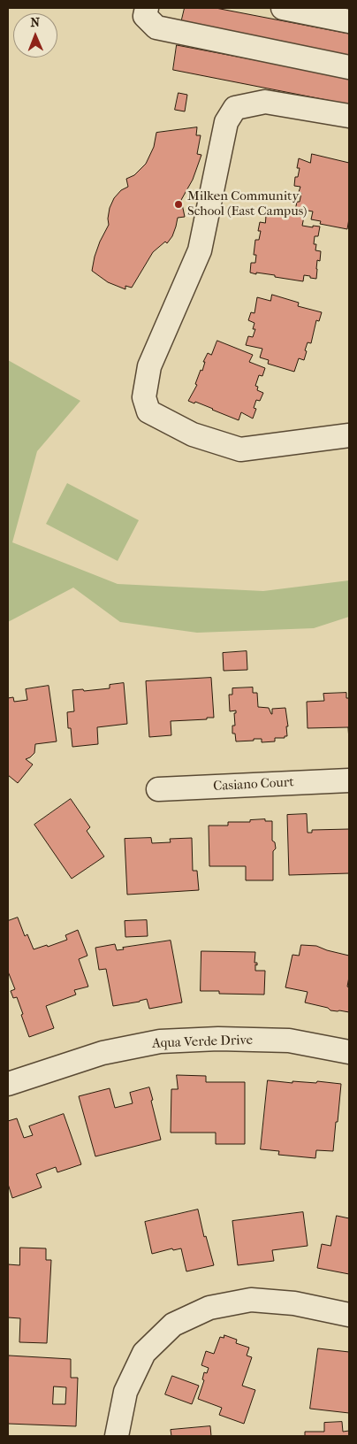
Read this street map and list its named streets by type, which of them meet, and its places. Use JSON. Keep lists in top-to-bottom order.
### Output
{
  "streets": {
    "street": ["Casiano Court", "Aqua Verde Drive"]
  },
  "places": ["Milken Community School (East Campus)"],
  "north": "top"
}
